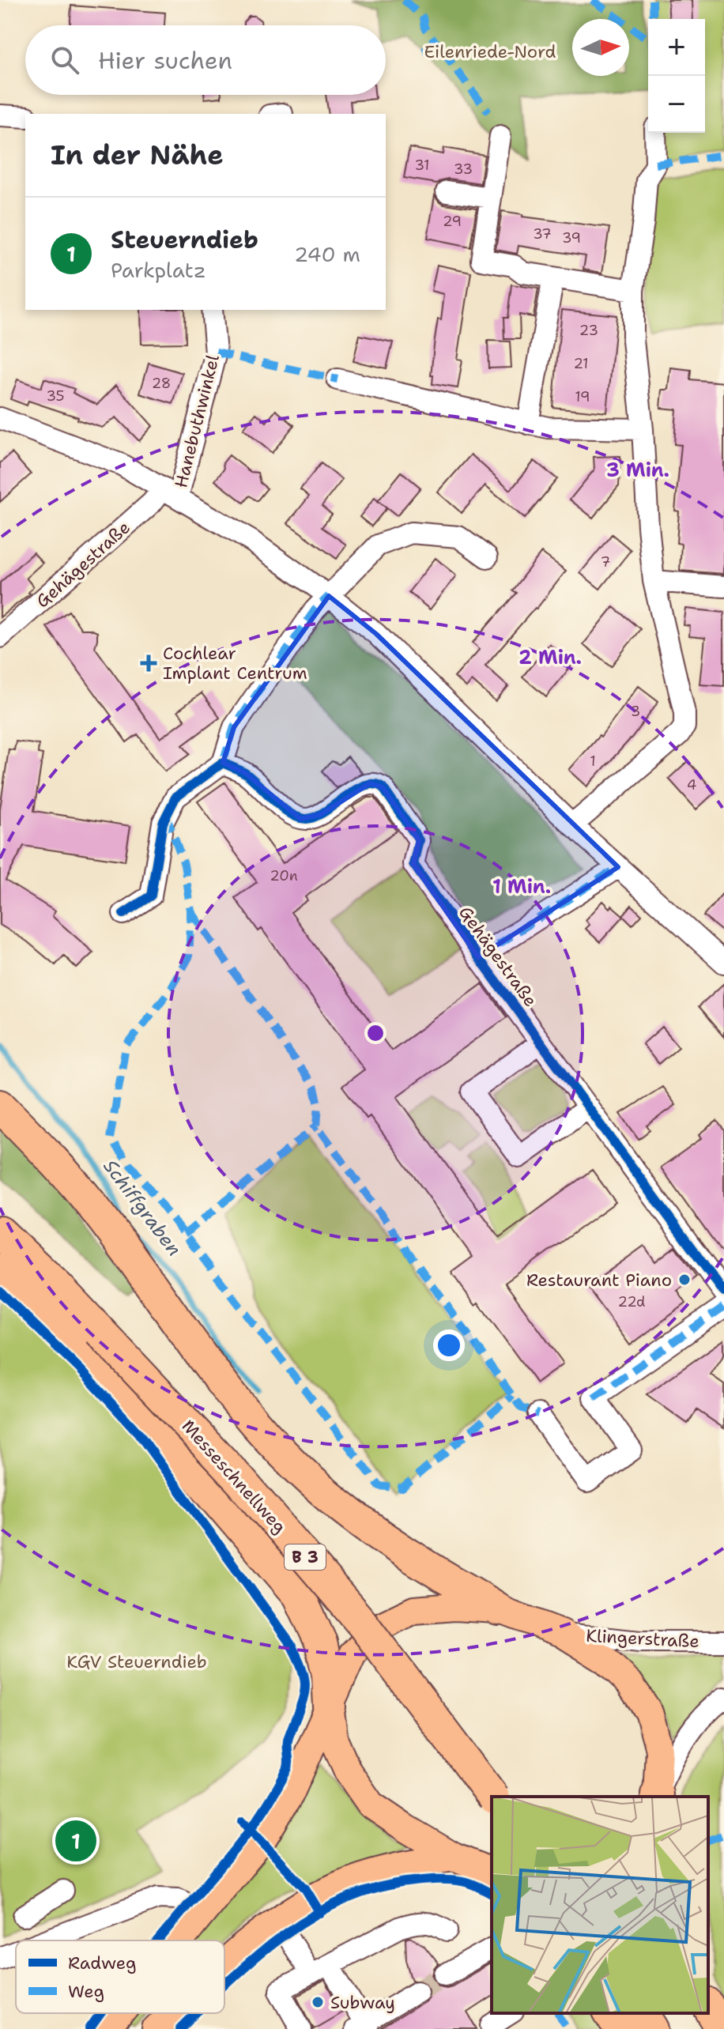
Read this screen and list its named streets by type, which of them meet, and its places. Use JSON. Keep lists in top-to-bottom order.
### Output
{
  "streets": {
    "highway": ["Messeschnellweg", "B 3"],
    "street": ["Hanebuthwinkel", "Gehägestraße", "Klingerstraße"]
  },
  "crossings": [
    ["Hanebuthwinkel", "Gehägestraße"]
  ],
  "water": ["Schiffgraben"],
  "parks": ["Eilenriede-Nord", "KGV Steuerndieb"],
  "places": {
    "health": ["Cochlear Implant Centrum"],
    "other": ["Restaurant Piano", "Subway"]
  },
  "house_numbers": [
    "31",
    "33",
    "29",
    "37",
    "39",
    "23",
    "21",
    "28",
    "35",
    "19",
    "7",
    "3",
    "1",
    "4",
    "20n",
    "22d"
  ],
  "legend": ["Radweg", "Weg"],
  "north": "right",
  "page": {
    "map_buttons": ["+", "−"],
    "search": "Hier suchen",
    "heading": "In der Nähe",
    "list": [
      {
        "mark": "1",
        "name": "Steuerndieb",
        "note": "Parkplatz",
        "value": "240 m"
      }
    ],
    "pins": "1"
  },
  "rings": ["3 Min.", "2 Min.", "1 Min."]
}
